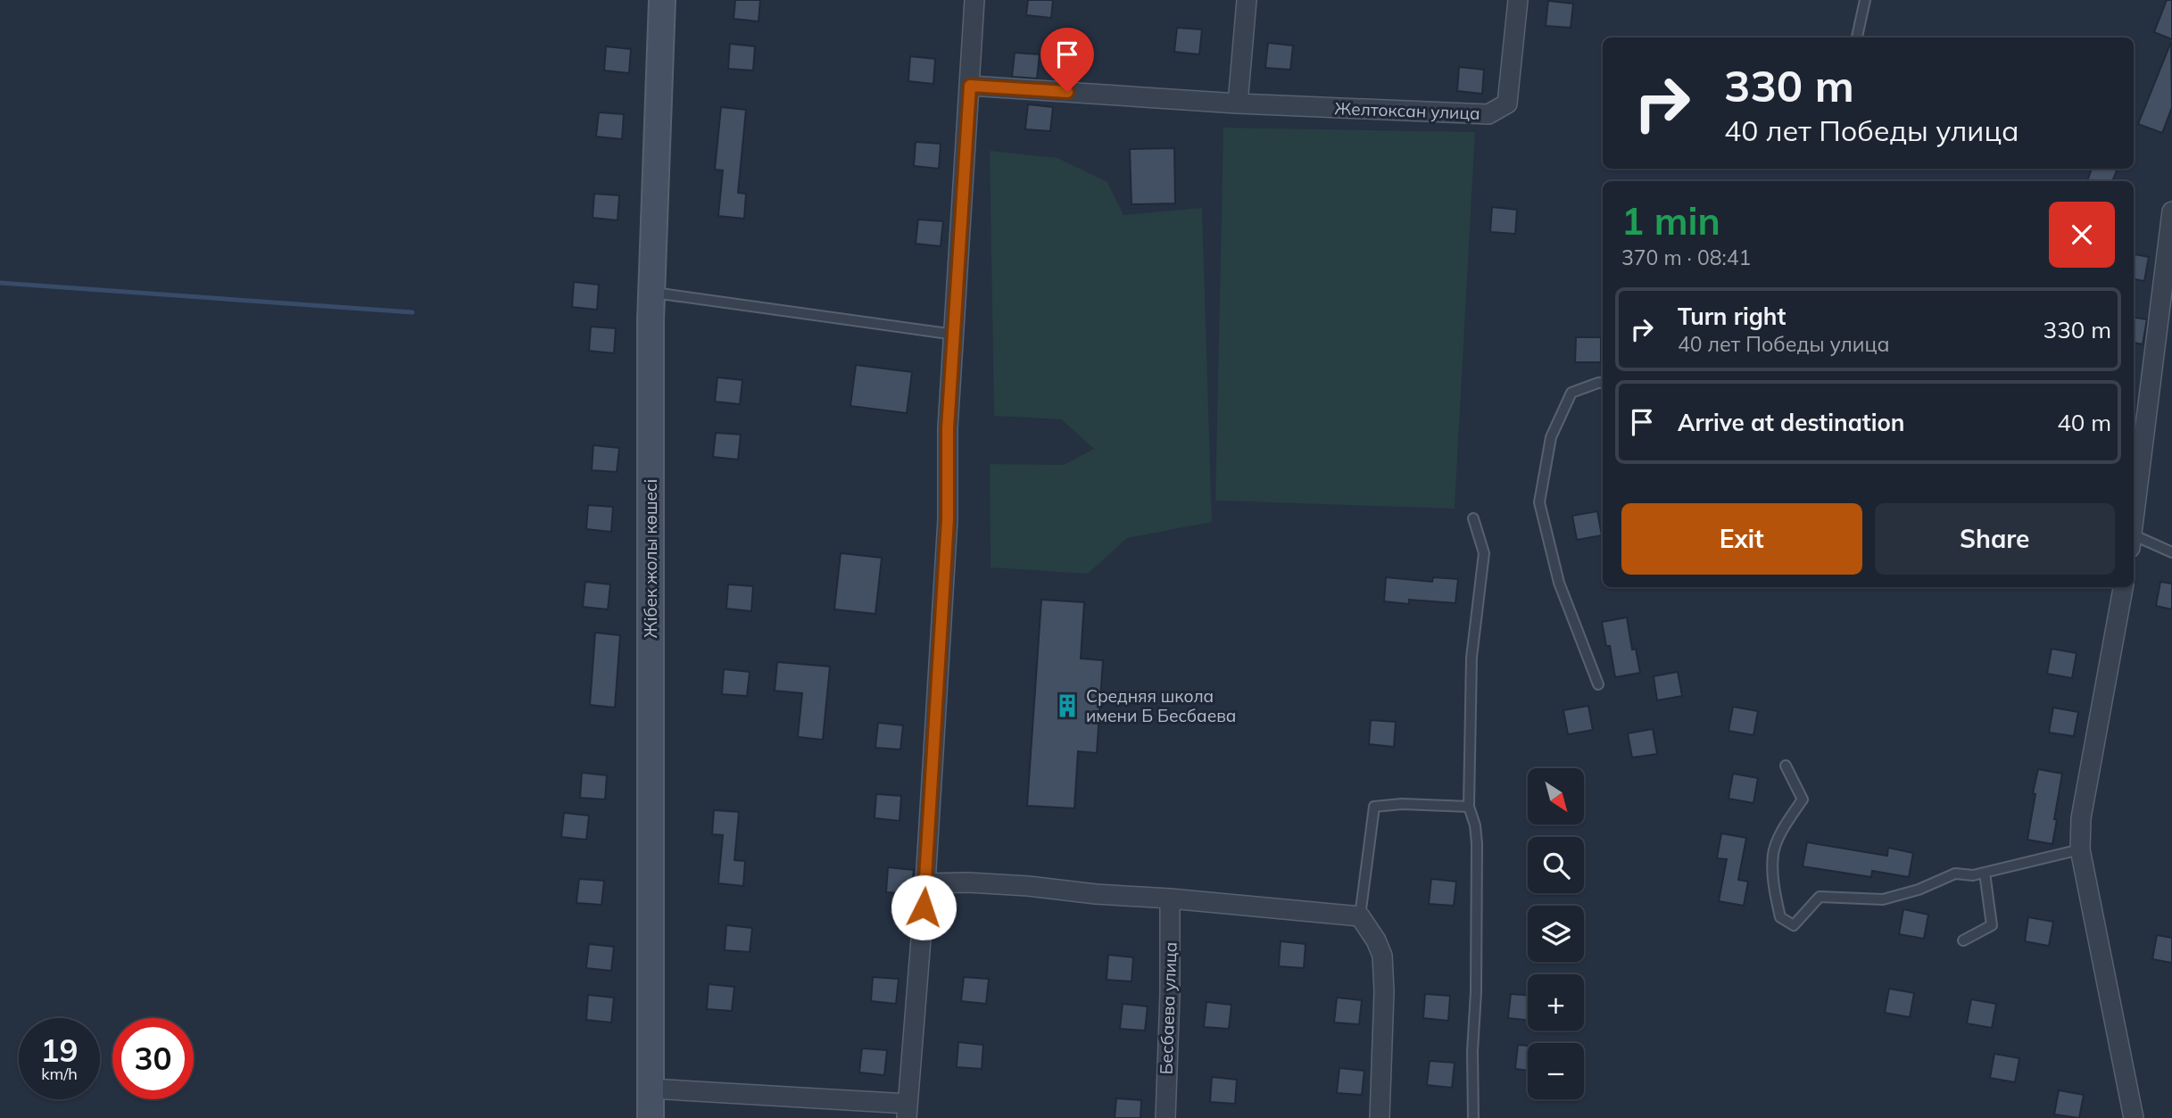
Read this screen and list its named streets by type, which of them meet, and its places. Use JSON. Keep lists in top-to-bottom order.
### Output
{
  "streets": {
    "street": ["Желтоксан улица", "Жібек жолы көшесі", "Бесбаева улица"]
  },
  "places": {
    "building": ["Средняя школа имени Б Бесбаева"]
  },
  "north": "bottom right",
  "page": {
    "turn": ["330 m", "40 лет Победы улица"],
    "heading": ["1 min", "370 m · 08:41"],
    "list": [
      {
        "name": "Turn right",
        "note": "40 лет Победы улица",
        "value": "330 m"
      },
      {
        "name": "Arrive at destination",
        "value": "40 m"
      }
    ],
    "buttons": ["Exit", "Share"],
    "map_buttons": ["+", "−"],
    "speed": "19 km/h",
    "limit": "30"
  }
}
